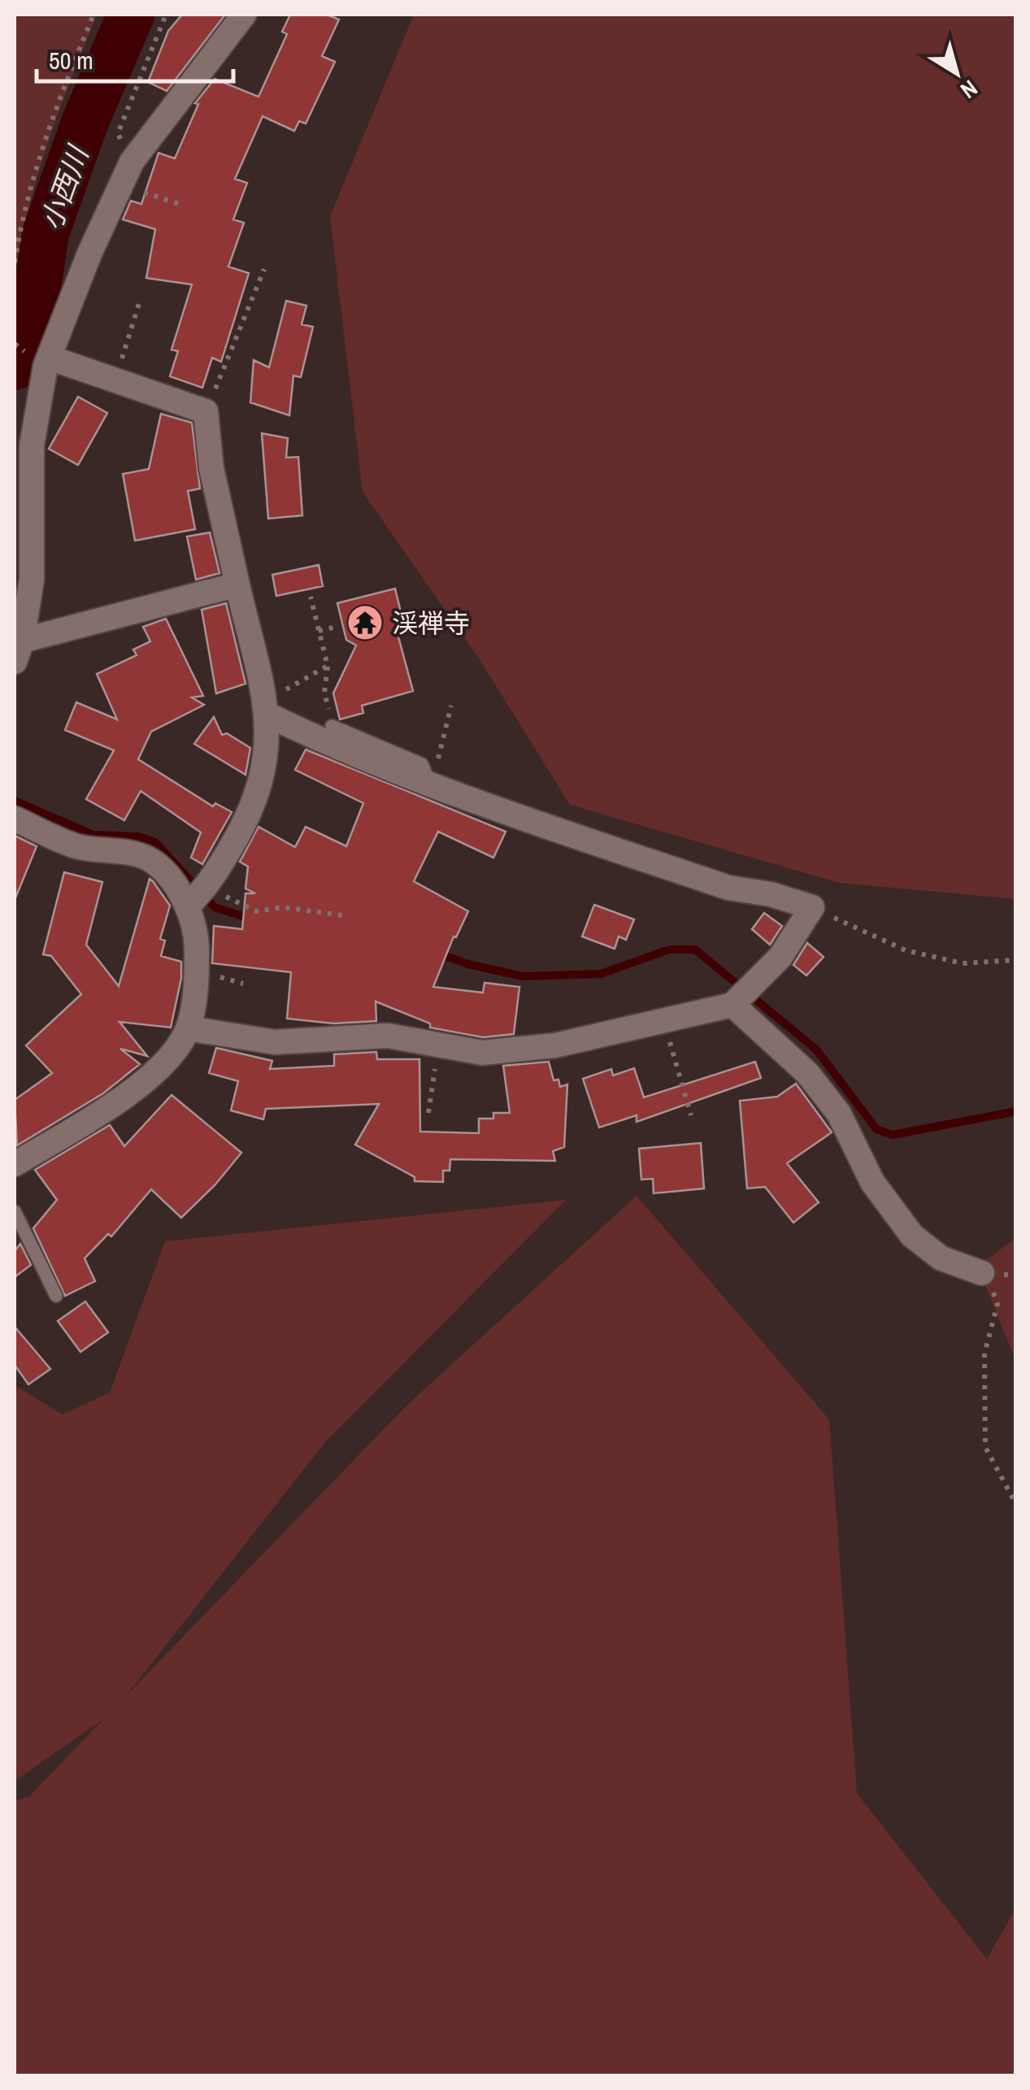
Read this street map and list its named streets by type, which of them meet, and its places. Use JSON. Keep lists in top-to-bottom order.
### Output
{
  "water": ["小西川"],
  "places": {
    "temple": ["渓禅寺"]
  },
  "scale_bar": "50 m",
  "north": "bottom right"
}
